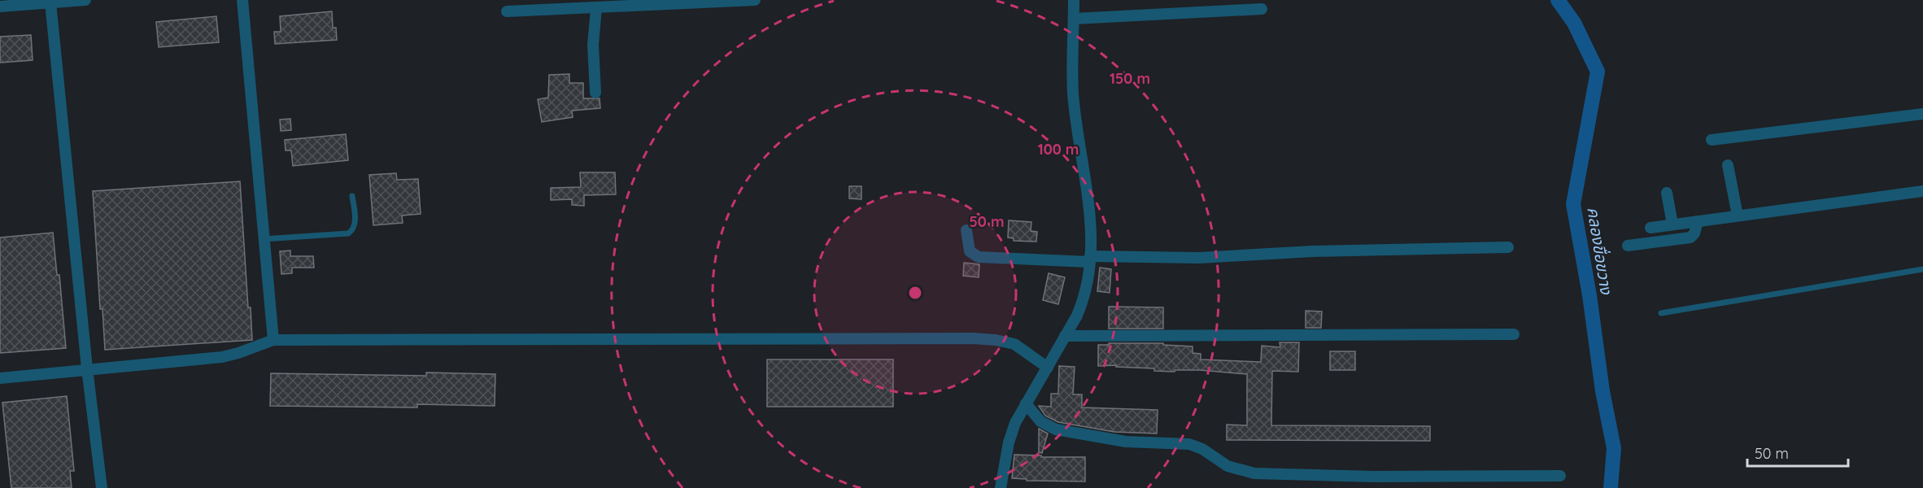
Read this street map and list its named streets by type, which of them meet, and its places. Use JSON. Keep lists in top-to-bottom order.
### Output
{
  "water": ["คลองขื่อขวาง"],
  "scale_bar": "50 m",
  "rings": ["150 m", "100 m", "50 m"]
}
